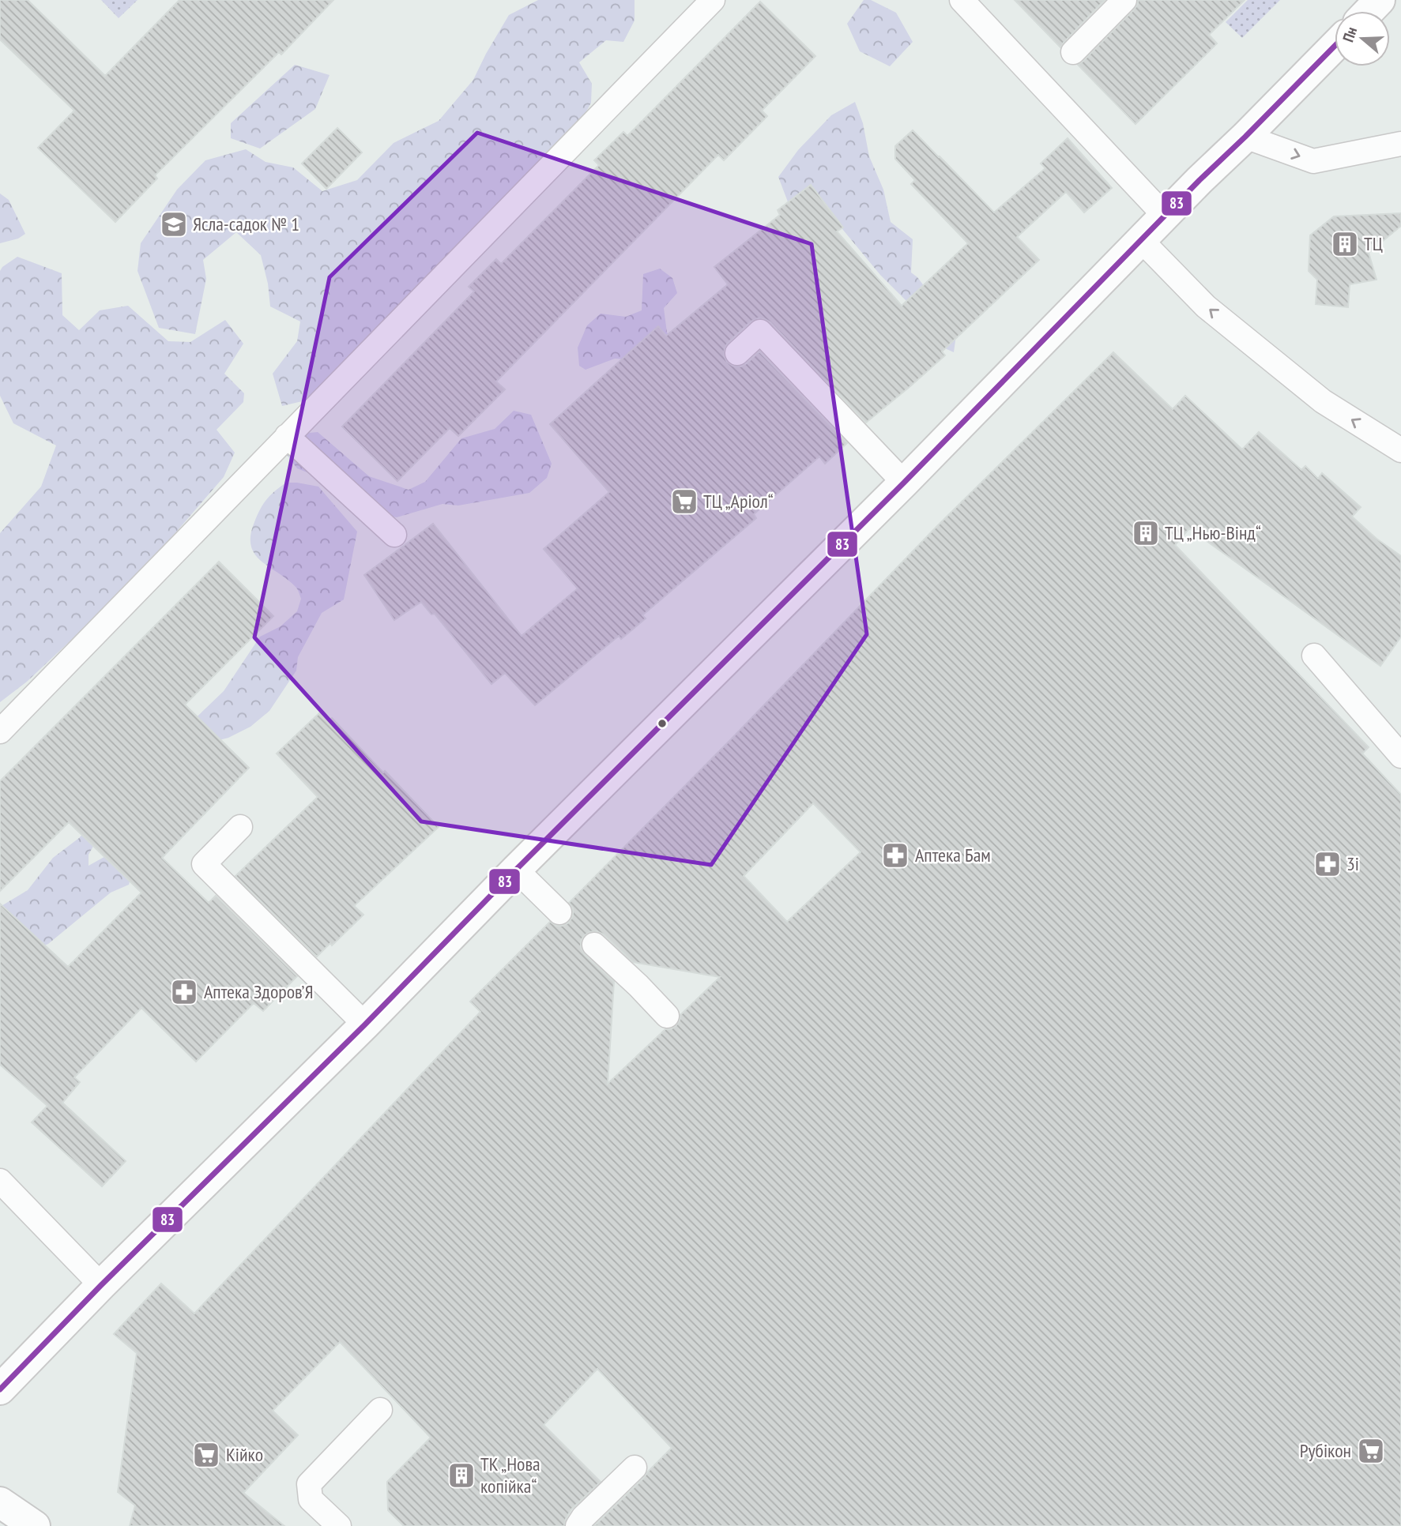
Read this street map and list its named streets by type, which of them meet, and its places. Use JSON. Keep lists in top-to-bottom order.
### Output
{
  "places": {
    "school or university": ["Ясла-садок № 1"],
    "building": ["ТЦ", "ТЦ „Нью-Вінд“", "ТК „Нова копійка“"],
    "supermarket": ["ТЦ „Аріол“", "Рубікон", "Кійко"],
    "pharmacy": ["Аптека Бам", "3і", "Аптека Здоров’Я"]
  },
  "lines": ["transit line 83"],
  "north": "left"
}
